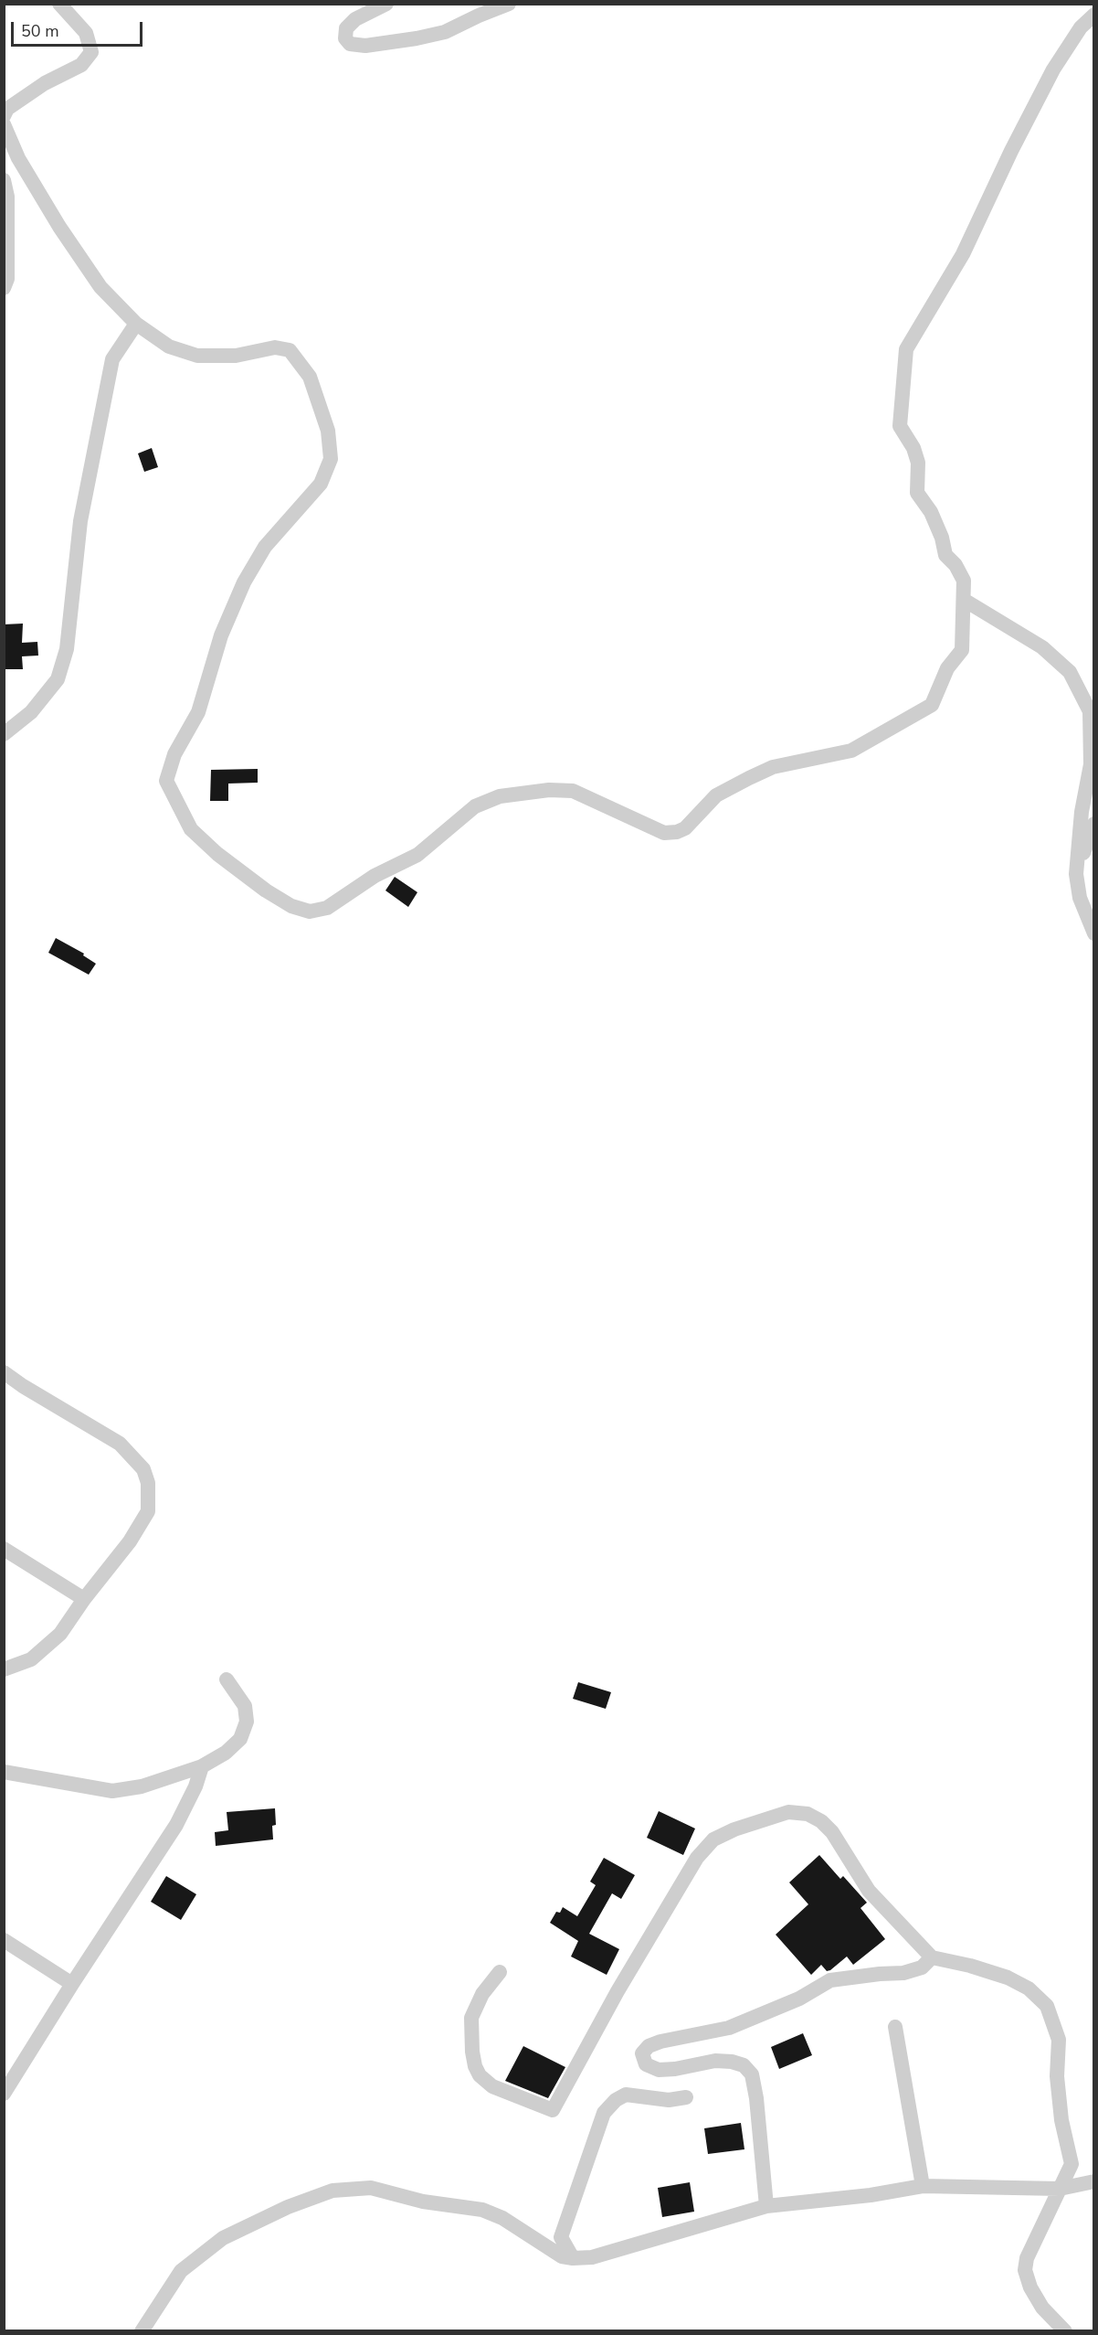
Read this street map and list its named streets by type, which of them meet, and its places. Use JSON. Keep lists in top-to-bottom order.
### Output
{
  "scale_bar": "50 m"
}
